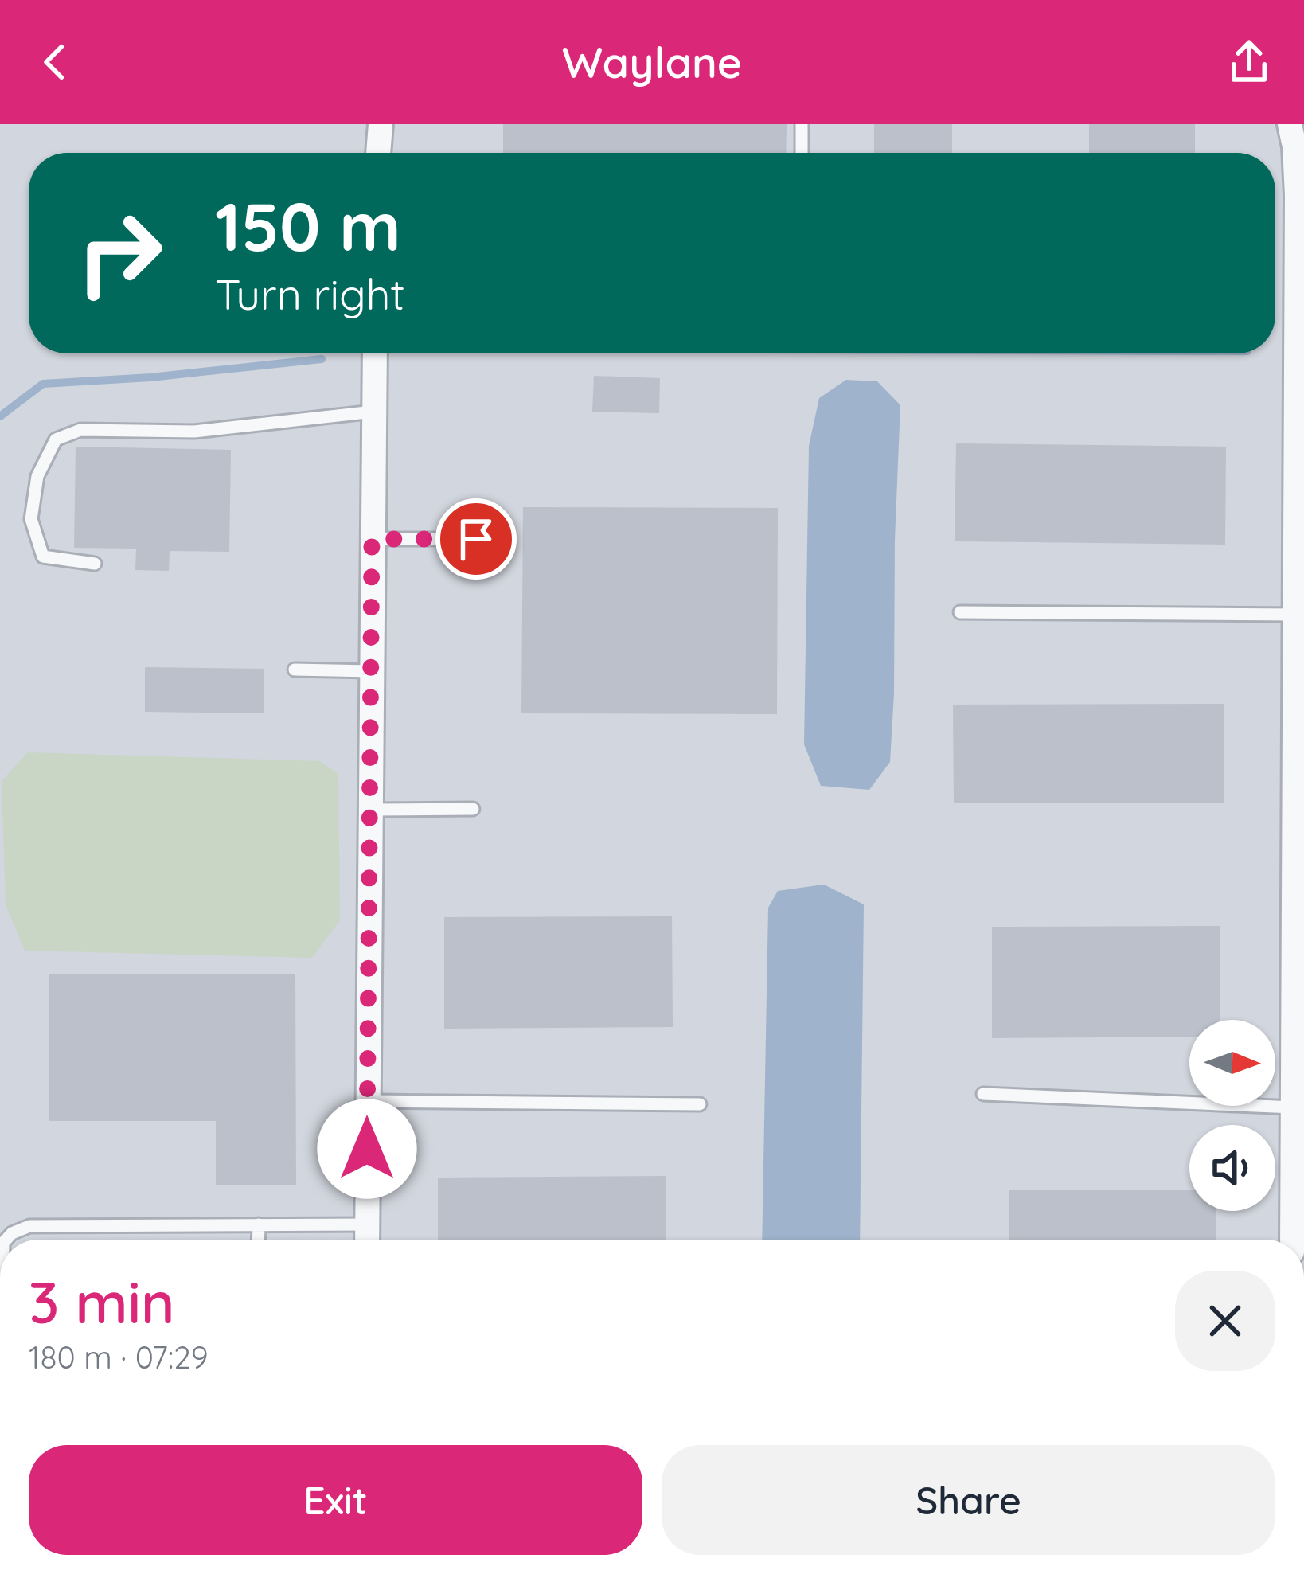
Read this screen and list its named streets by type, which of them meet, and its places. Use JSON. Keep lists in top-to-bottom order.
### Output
{
  "north": "right",
  "page": {
    "header": "Waylane",
    "turn": ["150 m", "Turn right"],
    "heading": ["3 min", "180 m · 07:29"],
    "buttons": ["Exit", "Share"]
  }
}
